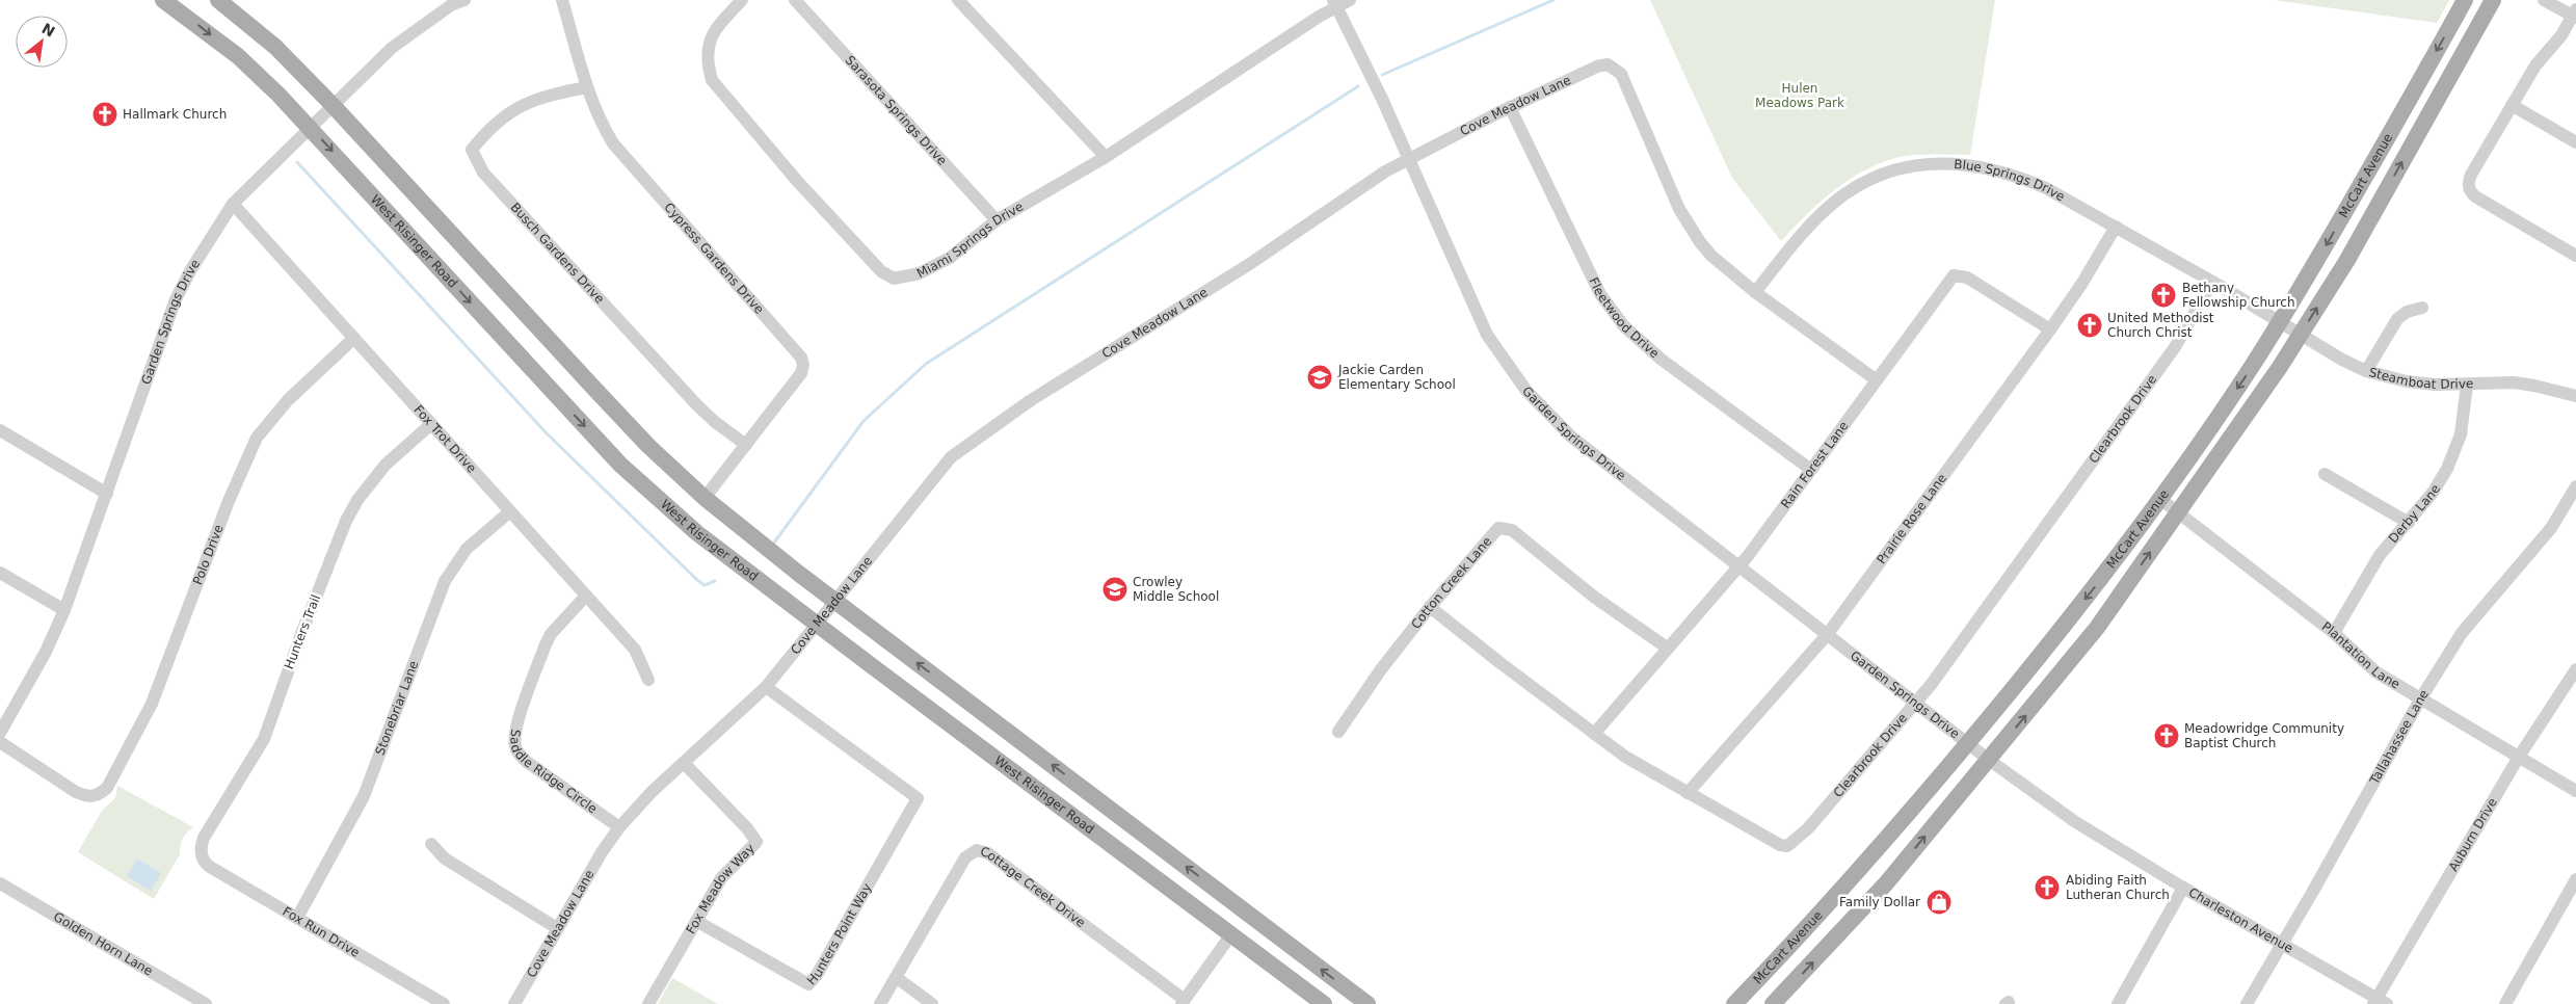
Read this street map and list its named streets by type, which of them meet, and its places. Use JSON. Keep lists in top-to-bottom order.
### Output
{
  "streets": {
    "main road": ["McCart Avenue", "West Risinger Road"],
    "street": [
      "Cove Meadow Lane",
      "Sarasota Springs Drive",
      "Blue Springs Drive",
      "Miami Springs Drive",
      "Busch Gardens Drive",
      "Cypress Gardens Drive",
      "Fleetwood Drive",
      "Garden Springs Drive",
      "Steamboat Drive",
      "Clearbrook Drive",
      "Fox Trot Drive",
      "Rain Forest Lane",
      "Derby Lane",
      "Prairie Rose Lane",
      "Polo Drive",
      "Cotton Creek Lane",
      "Hunters Trail",
      "Plantation Lane",
      "Stonebriar Lane",
      "Tallahassee Lane",
      "Saddle Ridge Circle",
      "Auburn Drive",
      "Cottage Creek Drive",
      "Fox Meadow Way",
      "Charleston Avenue",
      "Hunters Point Way",
      "Fox Run Drive",
      "Golden Horn Lane"
    ]
  },
  "crossings": [
    ["Cove Meadow Lane", "Blue Springs Drive"],
    ["Cove Meadow Lane", "West Risinger Road"],
    ["Cove Meadow Lane", "Fleetwood Drive"],
    ["Cove Meadow Lane", "Garden Springs Drive"],
    ["Cove Meadow Lane", "Rain Forest Lane"],
    ["Cove Meadow Lane", "Saddle Ridge Circle"],
    ["Cove Meadow Lane", "Fox Meadow Way"],
    ["Cove Meadow Lane", "Hunters Point Way"],
    ["Sarasota Springs Drive", "Miami Springs Drive"],
    ["McCart Avenue", "Blue Springs Drive"],
    ["McCart Avenue", "Garden Springs Drive"],
    ["McCart Avenue", "Steamboat Drive"],
    ["McCart Avenue", "Plantation Lane"],
    ["McCart Avenue", "Charleston Avenue"],
    ["Blue Springs Drive", "Steamboat Drive"],
    ["Blue Springs Drive", "Clearbrook Drive"],
    ["Blue Springs Drive", "Prairie Rose Lane"],
    ["Miami Springs Drive", "Garden Springs Drive"],
    ["West Risinger Road", "Garden Springs Drive"],
    ["Busch Gardens Drive", "Cypress Gardens Drive"],
    ["Fleetwood Drive", "Rain Forest Lane"],
    ["Garden Springs Drive", "Clearbrook Drive"],
    ["Garden Springs Drive", "Fox Trot Drive"],
    ["Garden Springs Drive", "Rain Forest Lane"],
    ["Garden Springs Drive", "Prairie Rose Lane"],
    ["Garden Springs Drive", "Charleston Avenue"],
    ["Steamboat Drive", "Derby Lane"],
    ["Clearbrook Drive", "Rain Forest Lane"],
    ["Clearbrook Drive", "Prairie Rose Lane"],
    ["Clearbrook Drive", "Cotton Creek Lane"],
    ["Fox Trot Drive", "Polo Drive"],
    ["Fox Trot Drive", "Hunters Trail"],
    ["Fox Trot Drive", "Stonebriar Lane"],
    ["Fox Trot Drive", "Saddle Ridge Circle"],
    ["Rain Forest Lane", "Prairie Rose Lane"],
    ["Rain Forest Lane", "Cotton Creek Lane"],
    ["Derby Lane", "Plantation Lane"],
    ["Hunters Trail", "Fox Run Drive"],
    ["Plantation Lane", "Tallahassee Lane"],
    ["Plantation Lane", "Auburn Drive"],
    ["Stonebriar Lane", "Fox Run Drive"],
    ["Tallahassee Lane", "Charleston Avenue"],
    ["Auburn Drive", "Charleston Avenue"],
    ["Fox Meadow Way", "Hunters Point Way"]
  ],
  "parks": ["Hulen Meadows Park"],
  "places": {
    "church": [
      "Hallmark Church",
      "Bethany Fellowship Church",
      "United Methodist Church Christ",
      "Meadowridge Community Baptist Church",
      "Abiding Faith Lutheran Church"
    ],
    "school or university": ["Jackie Carden Elementary School", "Crowley Middle School"],
    "shop": ["Family Dollar"]
  },
  "north": "top right"
}
